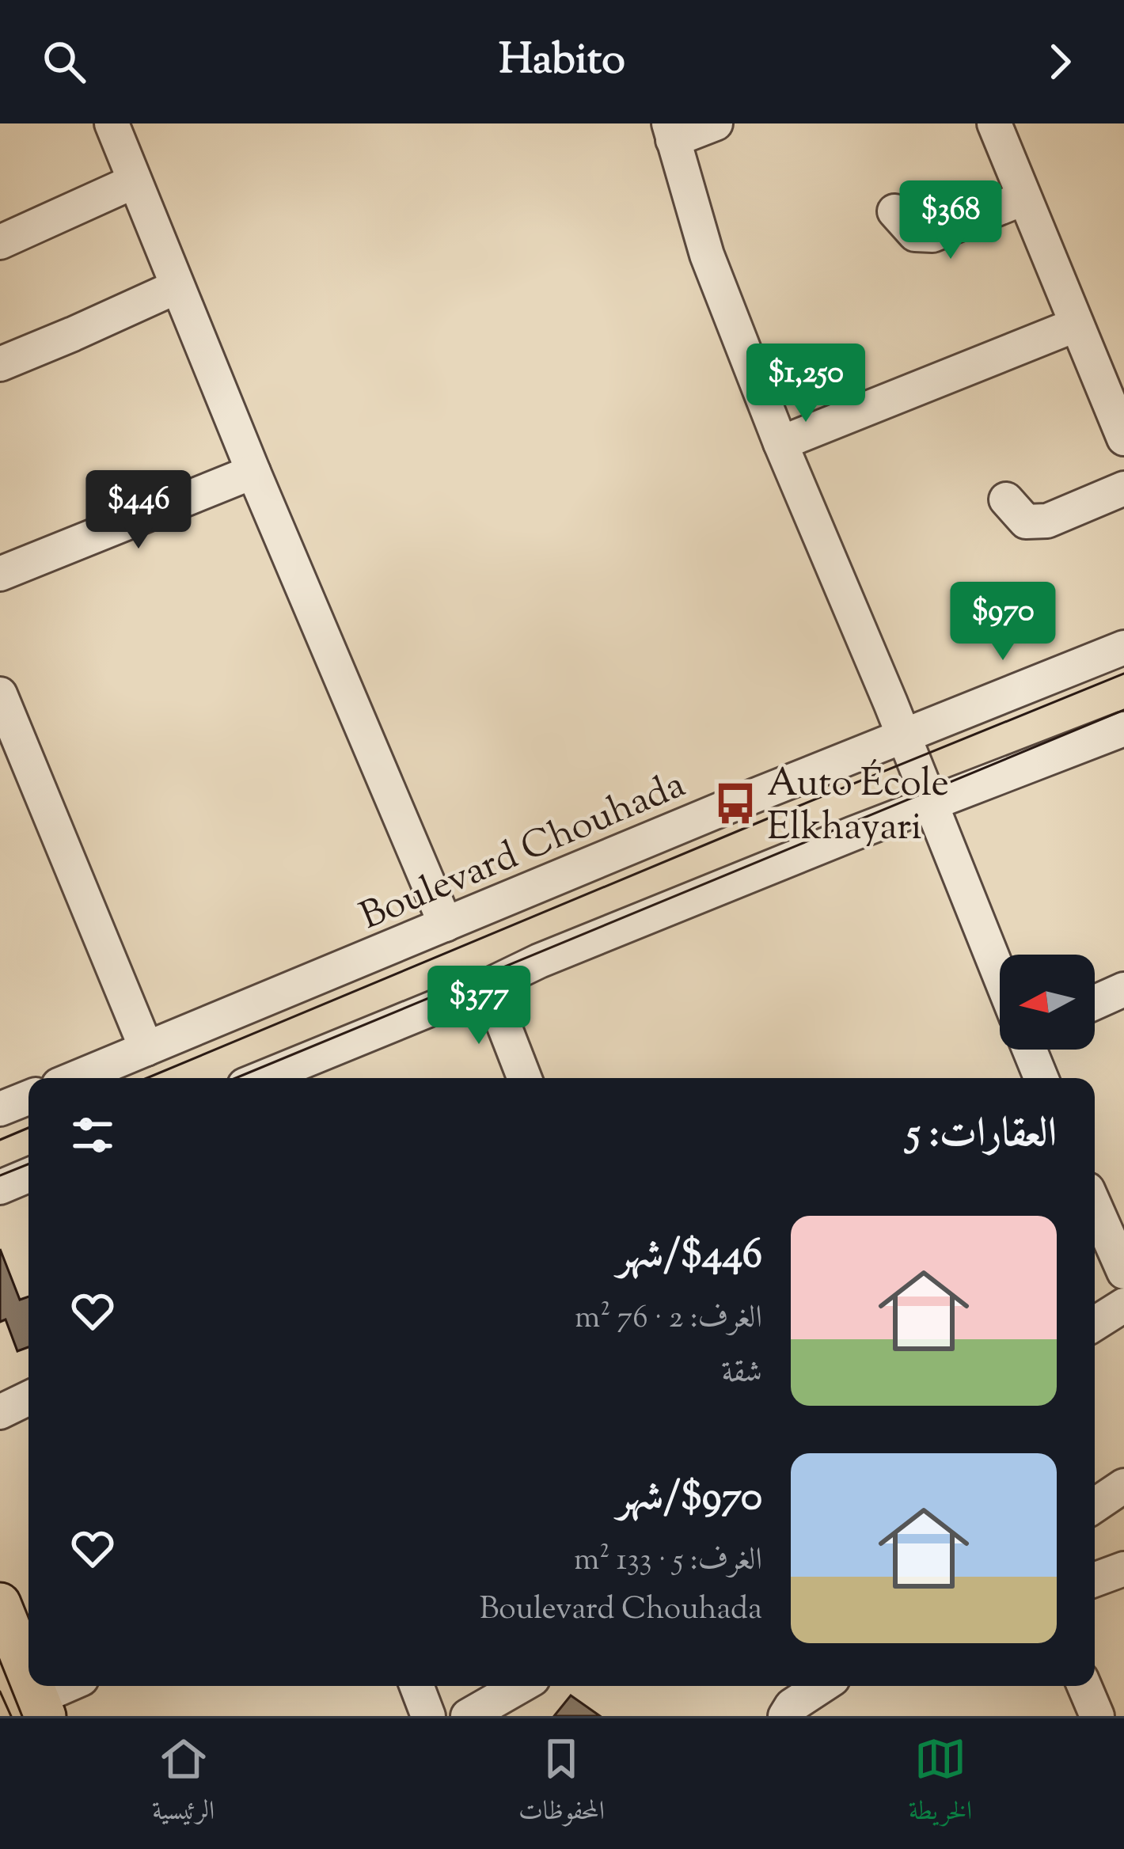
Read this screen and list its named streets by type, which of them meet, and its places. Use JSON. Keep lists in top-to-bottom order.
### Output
{
  "streets": {
    "street": ["Boulevard Chouhada"]
  },
  "places": {
    "bus stop": ["Auto École Elkhayari"]
  },
  "north": "left",
  "page": {
    "header": "Habito",
    "price": [
      "$368",
      "$1,250",
      "$446",
      "$970",
      "$377"
    ],
    "heading": "العقارات: 5",
    "list": [
      {
        "name": "$446/شهر",
        "note": "الغرف: 2 · 76 m² · شقة"
      },
      {
        "name": "$970/شهر",
        "note": "الغرف: 5 · 133 m² · Boulevard Chouhada"
      }
    ],
    "tabs": ["الخريطة", "المحفوظات", "الرئيسية"]
  }
}
